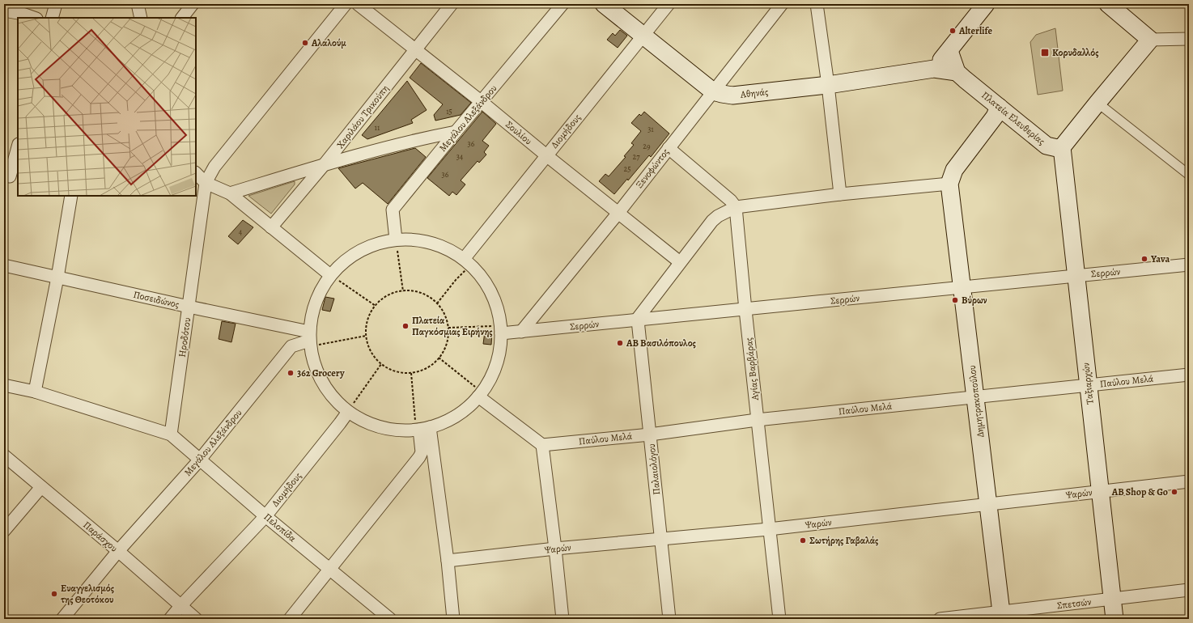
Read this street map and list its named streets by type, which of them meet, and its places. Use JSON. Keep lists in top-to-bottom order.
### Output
{
  "streets": {
    "main road": [
      "Αθηνάς",
      "Πλατεία Ελευθερίας",
      "Ταξιαρχών",
      "Δημητρακοπούλου"
    ],
    "street": [
      "Χαριλάου Τρικούπη",
      "Μεγάλου Αλεξάνδρου",
      "Διομήδους",
      "Σουλίου",
      "Ξενοφώντος",
      "Σερρών",
      "Ποσειδώνος",
      "Ηροδότου",
      "Αγίας Βαρβάρας",
      "Παύλου Μελά",
      "Παλαιολόγου",
      "Ψαρών",
      "Πελοπίδα",
      "Παράσχου",
      "Σπετσών"
    ]
  },
  "crossings": [
    ["Αθηνάς", "Πλατεία Ελευθερίας"],
    ["Αθηνάς", "Διομήδους"],
    ["Αθηνάς", "Ξενοφώντος"],
    ["Χαριλάου Τρικούπη", "Σουλίου"],
    ["Μεγάλου Αλεξάνδρου", "Σουλίου"],
    ["Μεγάλου Αλεξάνδρου", "Ποσειδώνος"],
    ["Μεγάλου Αλεξάνδρου", "Πελοπίδα"],
    ["Μεγάλου Αλεξάνδρου", "Παράσχου"],
    ["Πλατεία Ελευθερίας", "Ταξιαρχών"],
    ["Διομήδους", "Σουλίου"],
    ["Διομήδους", "Πελοπίδα"],
    ["Διομήδους", "Παράσχου"],
    ["Σουλίου", "Ξενοφώντος"],
    ["Ξενοφώντος", "Σερρών"],
    ["Σερρών", "Αγίας Βαρβάρας"],
    ["Σερρών", "Ταξιαρχών"],
    ["Σερρών", "Δημητρακοπούλου"],
    ["Σερρών", "Παλαιολόγου"],
    ["Ποσειδώνος", "Ηροδότου"],
    ["Ηροδότου", "Πελοπίδα"],
    ["Αγίας Βαρβάρας", "Παύλου Μελά"],
    ["Αγίας Βαρβάρας", "Ψαρών"],
    ["Παύλου Μελά", "Ταξιαρχών"],
    ["Παύλου Μελά", "Δημητρακοπούλου"],
    ["Παύλου Μελά", "Παλαιολόγου"],
    ["Ταξιαρχών", "Ψαρών"],
    ["Ταξιαρχών", "Σπετσών"],
    ["Δημητρακοπούλου", "Ψαρών"],
    ["Δημητρακοπούλου", "Σπετσών"],
    ["Παλαιολόγου", "Ψαρών"]
  ],
  "places": {
    "other": [
      "Alterlife",
      "Αλαλούμ",
      "Yava",
      "Βύρων",
      "Πλατεία Παγκόσμιας Ειρήνης",
      "ΑΒ Βασιλόπουλος",
      "362 Grocery",
      "ΑΒ Shop & Go",
      "Σωτήρης Γαβαλάς",
      "Ευαγγελισμός της Θεοτόκου"
    ],
    "transit": ["Κορυδαλλός"]
  },
  "house_numbers": [
    "15",
    "11",
    "31",
    "36",
    "29",
    "34",
    "27",
    "25",
    "36",
    "4"
  ]
}
